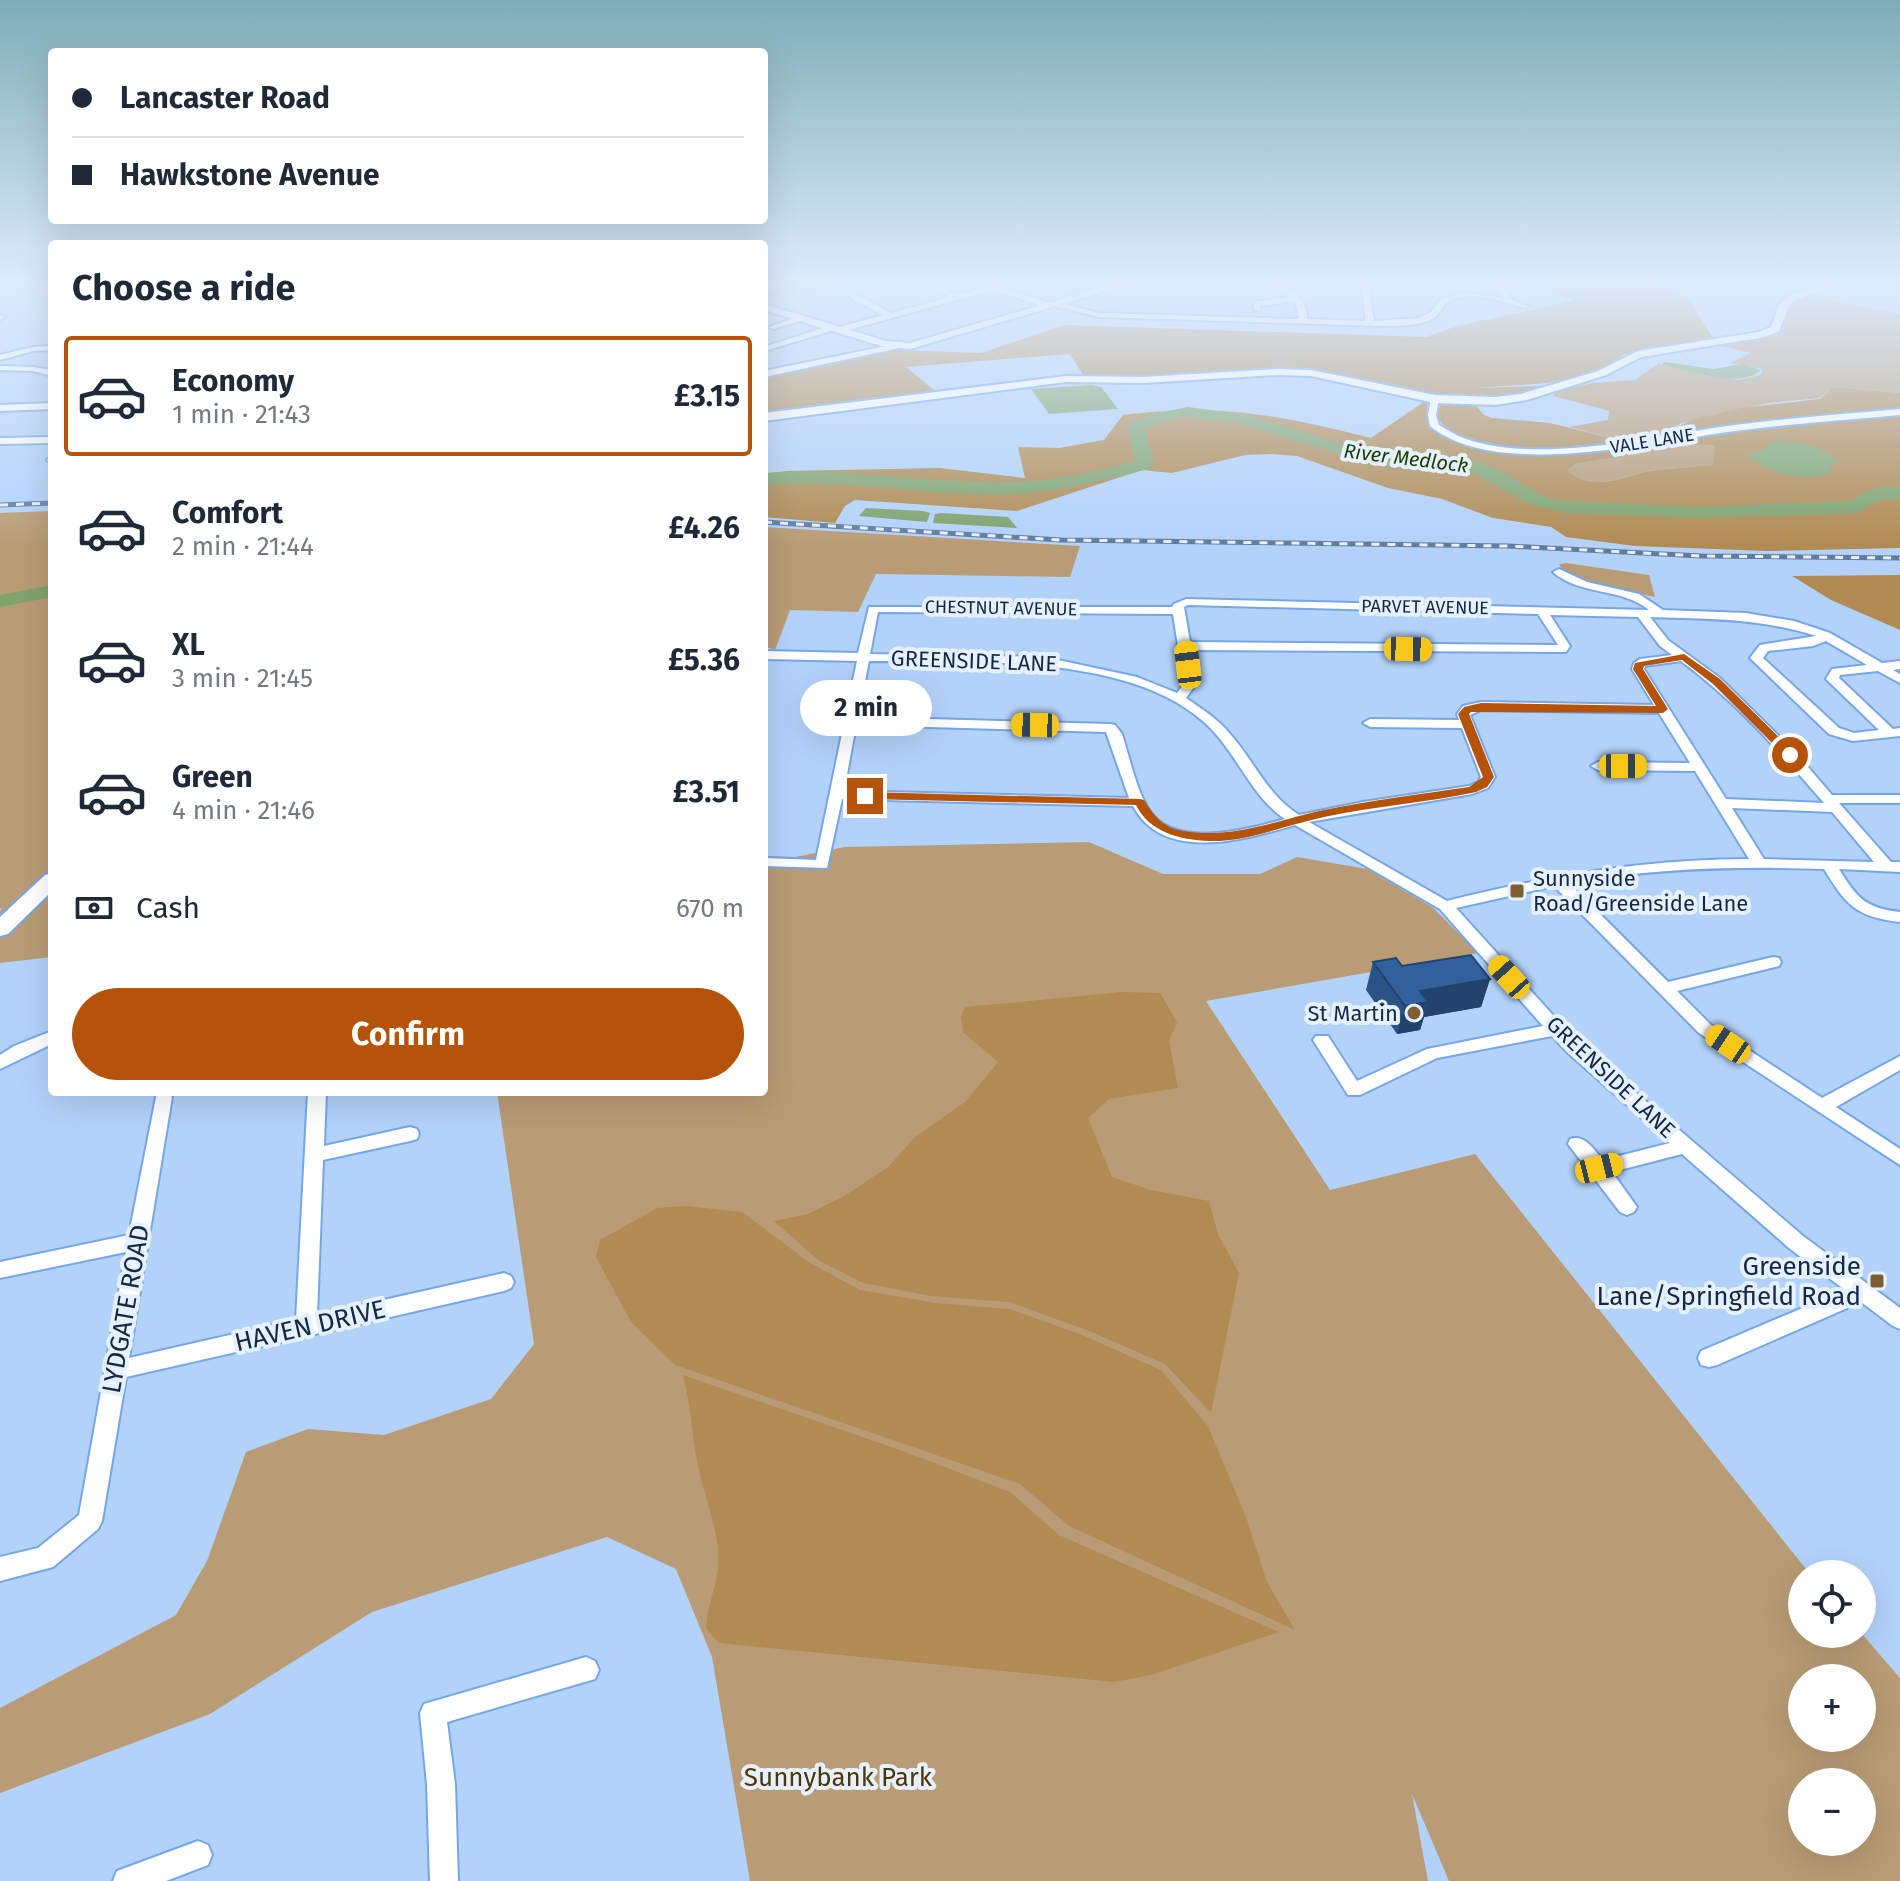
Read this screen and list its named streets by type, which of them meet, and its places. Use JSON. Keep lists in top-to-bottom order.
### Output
{
  "streets": {
    "street": [
      "VALE LANE",
      "PARVET AVENUE",
      "CHESTNUT AVENUE",
      "GREENSIDE LANE",
      "LYDGATE ROAD",
      "HAVEN DRIVE"
    ]
  },
  "crossings": [
    ["PARVET AVENUE", "CHESTNUT AVENUE"],
    ["CHESTNUT AVENUE", "GREENSIDE LANE"],
    ["LYDGATE ROAD", "HAVEN DRIVE"]
  ],
  "water": ["River Medlock"],
  "parks": ["Sunnybank Park"],
  "places": {
    "transit": ["Sunnyside Road/Greenside Lane", "Greenside Lane/Springfield Road"],
    "other": ["St Martin"]
  },
  "page": {
    "banner": ["Lancaster Road", "Hawkstone Avenue"],
    "heading": "Choose a ride",
    "list": [
      {
        "name": "Economy",
        "note": "1 min · 21:43",
        "value": "£3.15"
      },
      {
        "name": "Comfort",
        "note": "2 min · 21:44",
        "value": "£4.26"
      },
      {
        "name": "XL",
        "note": "3 min · 21:45",
        "value": "£5.36"
      },
      {
        "name": "Green",
        "note": "4 min · 21:46",
        "value": "£3.51"
      }
    ],
    "bubble": "2 min",
    "pay": ["Cash", "670 m"],
    "buttons": "Confirm",
    "map_buttons": ["+", "−"]
  }
}
